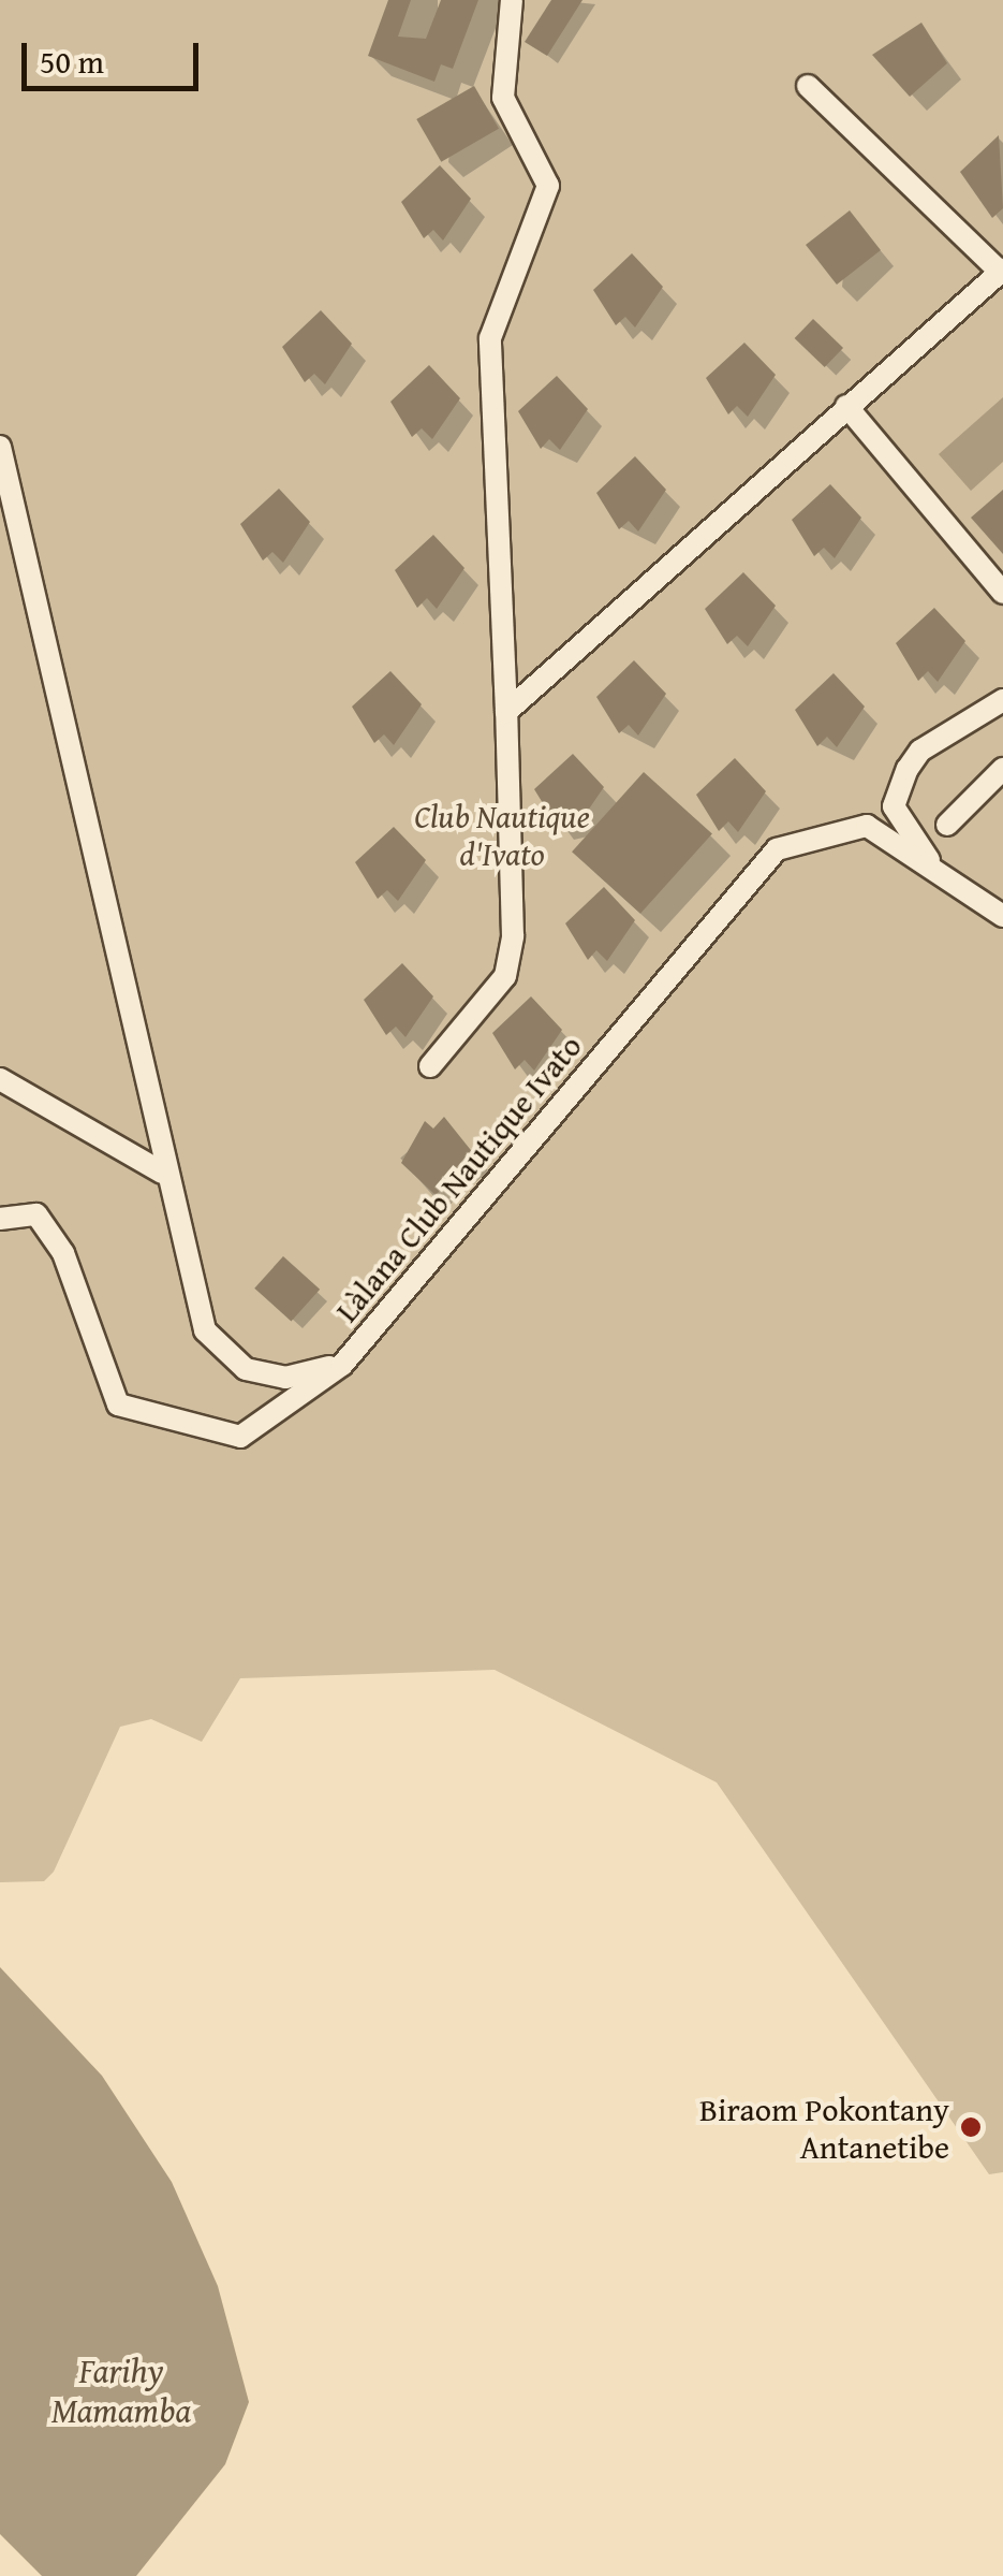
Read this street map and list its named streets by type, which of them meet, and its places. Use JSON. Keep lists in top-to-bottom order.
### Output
{
  "streets": {
    "street": ["Làlana Club Nautique Ivato"]
  },
  "water": ["Farihy Mamamba"],
  "parks": ["Club Nautique d'Ivato"],
  "places": ["Biraom Pokontany Antanetibe"],
  "scale_bar": "50 m"
}
